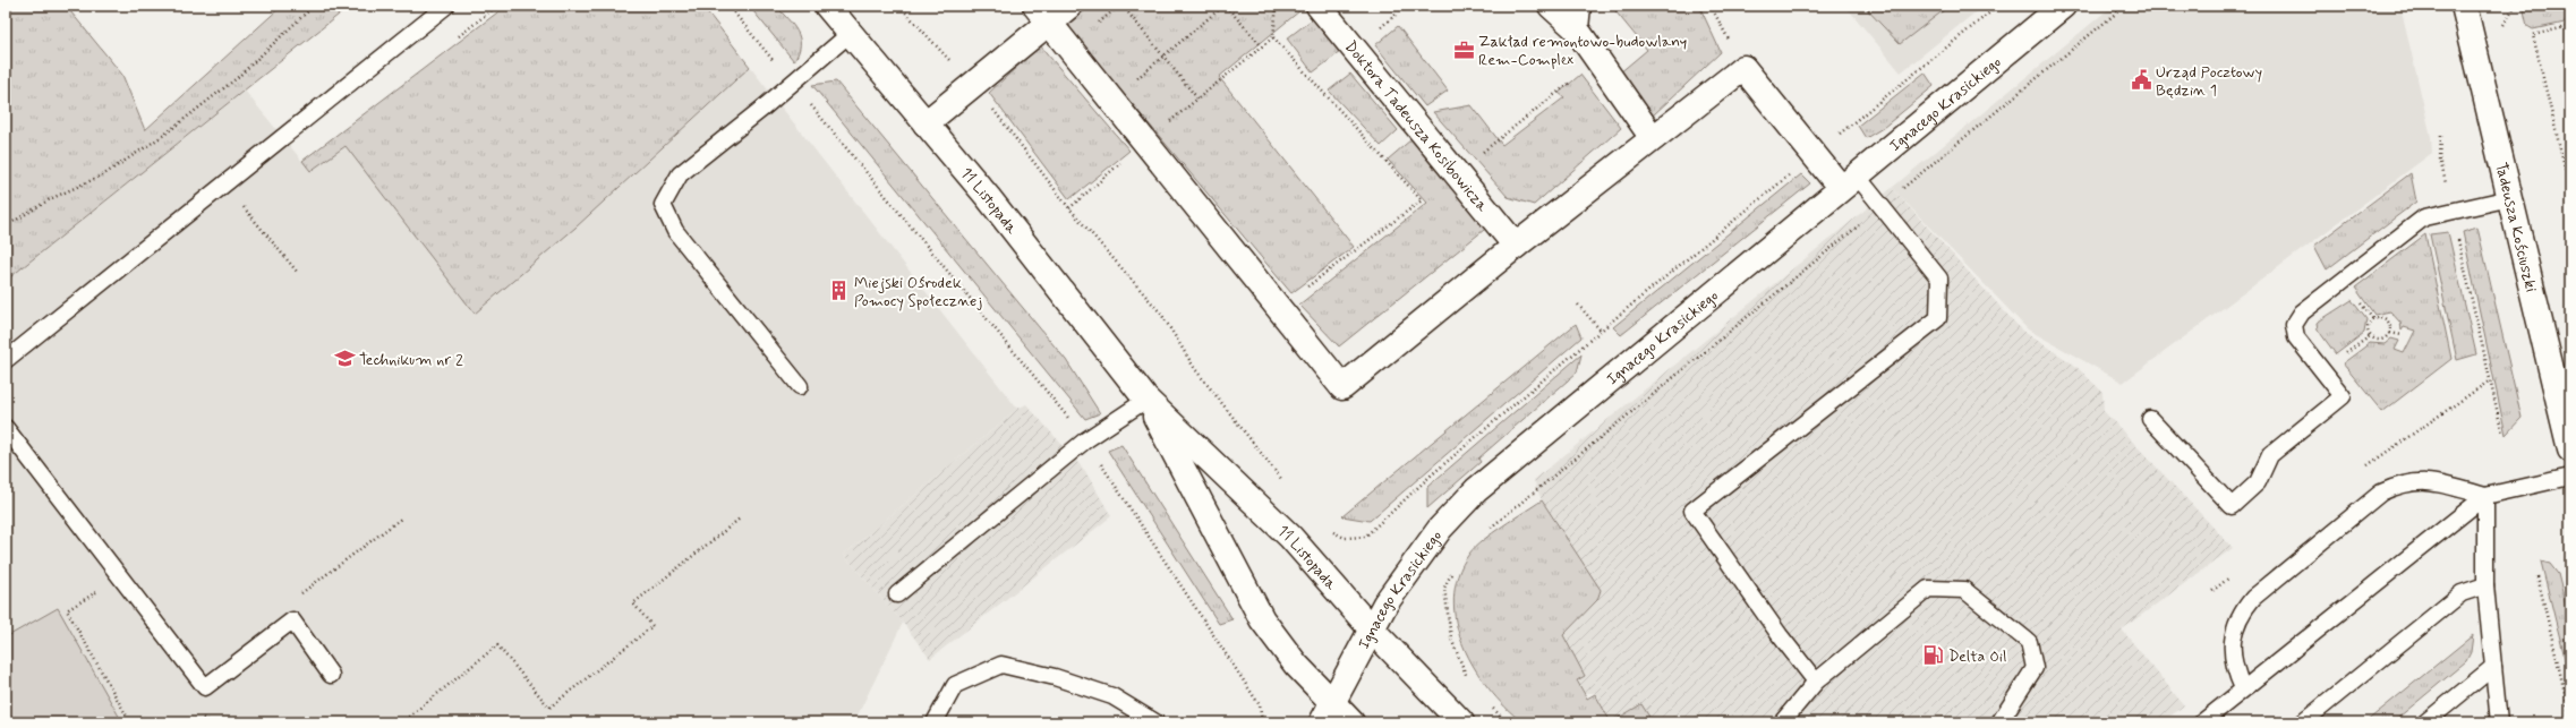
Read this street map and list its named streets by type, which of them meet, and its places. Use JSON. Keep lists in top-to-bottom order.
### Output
{
  "streets": {
    "street": [
      "Ignacego Krasickiego",
      "Doktora Tadeusza Kosibowicza",
      "11 Listopada",
      "Tadeusza Kościuszki"
    ]
  },
  "crossings": [
    ["Ignacego Krasickiego", "11 Listopada"]
  ],
  "places": {
    "office": ["Zakład remontowo-budowlany Rem-Complex"],
    "public building": ["Urząd Pocztowy Będzin 1"],
    "building": ["Miejski Ośrodek Pomocy Społecznej"],
    "school or university": ["Technikum nr 2"],
    "fuel station": ["Delta Oil"]
  }
}
